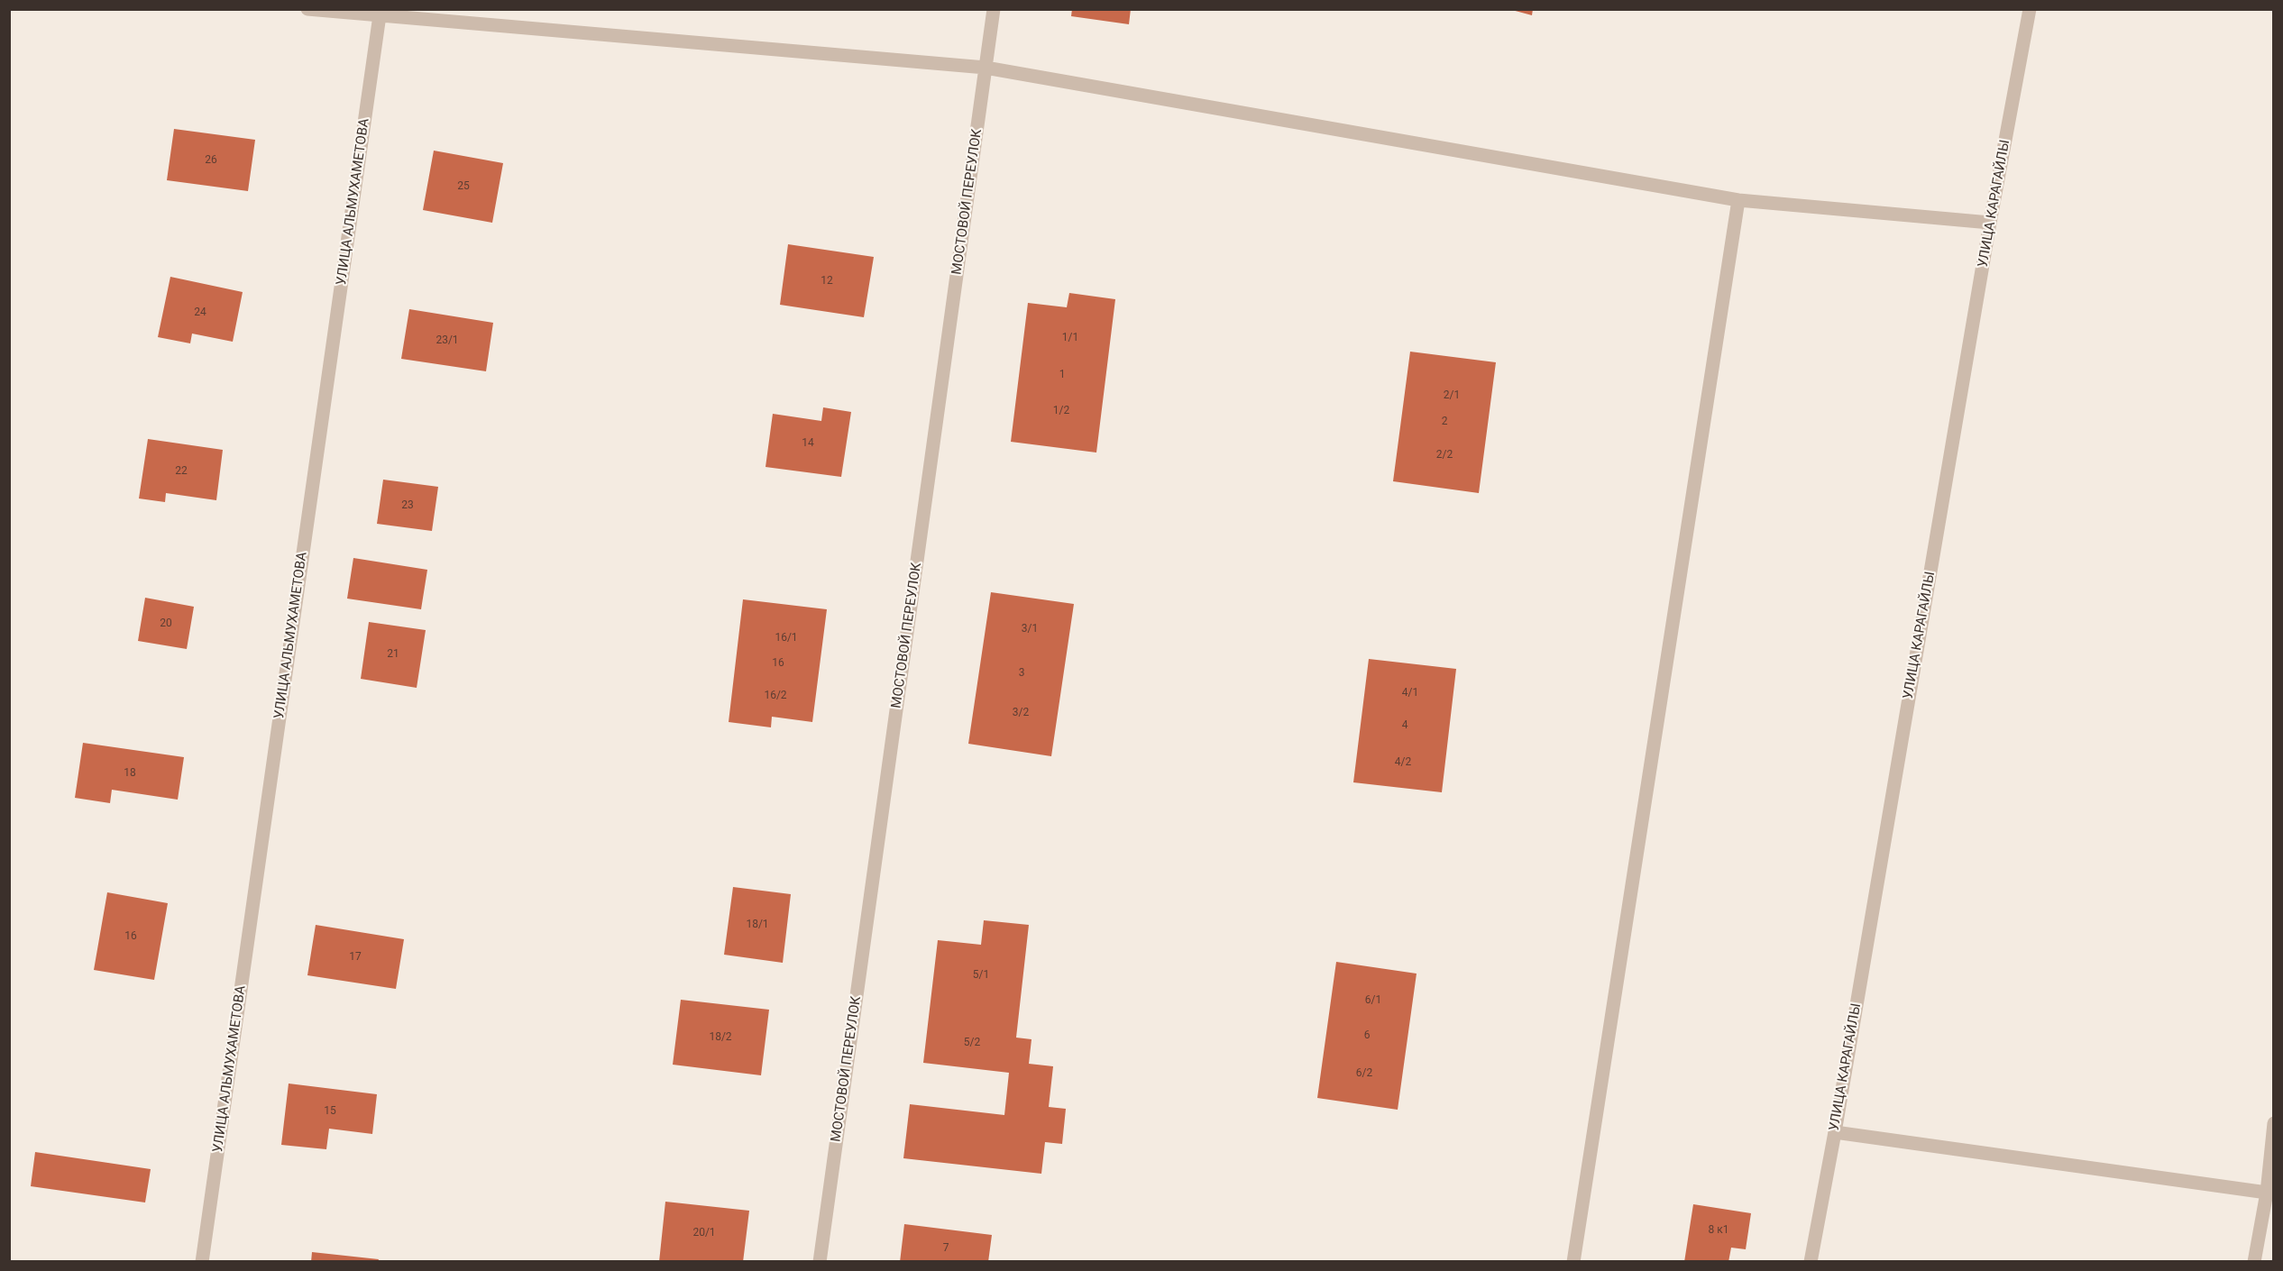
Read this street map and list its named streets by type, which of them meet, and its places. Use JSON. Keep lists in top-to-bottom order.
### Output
{
  "streets": {
    "street": ["УЛИЦА АЛЬМУХАМЕТОВА", "МОСТОВОЙ ПЕРЕУЛОК", "УЛИЦА КАРАГАЙЛЫ"]
  },
  "house_numbers": [
    "26",
    "25",
    "12",
    "24",
    "1/1",
    "23/1",
    "1",
    "2/1",
    "1/2",
    "2",
    "14",
    "2/2",
    "22",
    "23",
    "20",
    "3/1",
    "16/1",
    "21",
    "16",
    "3",
    "4/1",
    "16/2",
    "3/2",
    "4",
    "4/2",
    "18",
    "18/1",
    "16",
    "17",
    "5/1",
    "6/1",
    "6",
    "18/2",
    "5/2",
    "6/2",
    "15",
    "8 к1",
    "20/1",
    "7"
  ]
}
